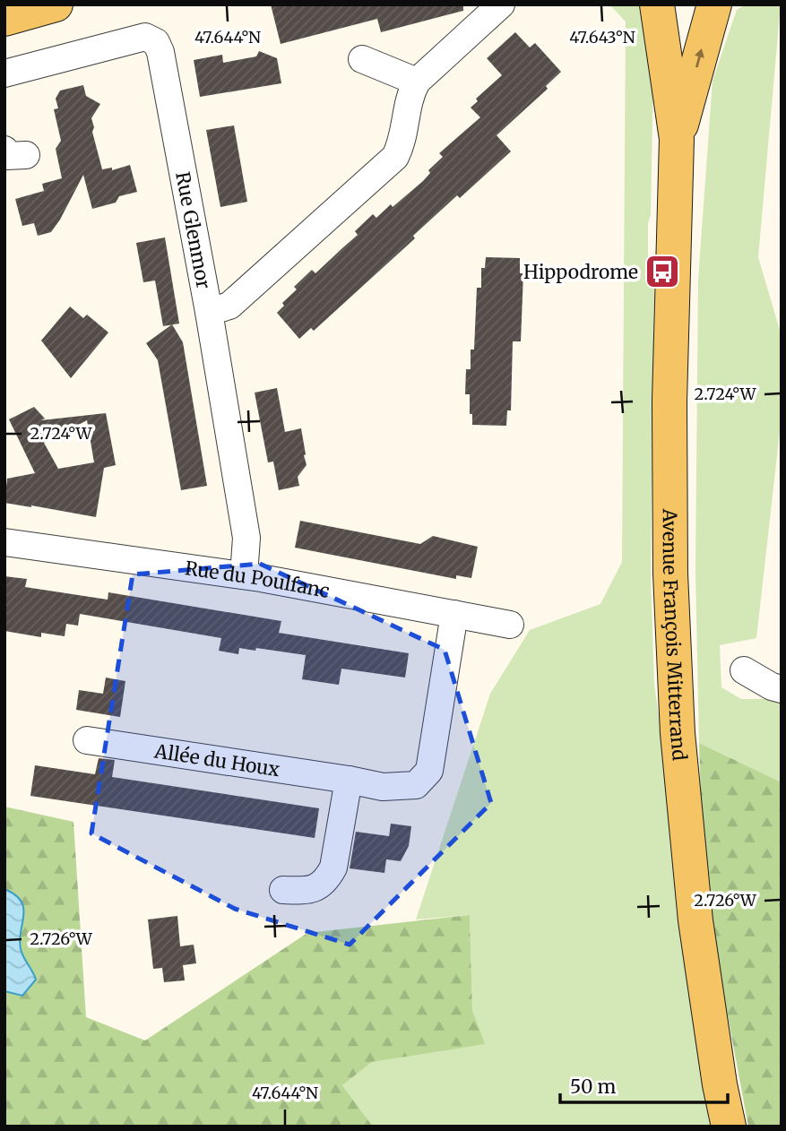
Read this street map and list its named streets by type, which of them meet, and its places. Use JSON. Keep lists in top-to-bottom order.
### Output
{
  "streets": {
    "main road": ["Avenue François Mitterrand"],
    "street": ["Rue Glenmor", "Rue du Poulfanc", "Allée du Houx"]
  },
  "crossings": [
    ["Rue Glenmor", "Rue du Poulfanc"],
    ["Rue du Poulfanc", "Allée du Houx"]
  ],
  "places": {
    "bus stop": ["Hippodrome"]
  },
  "scale_bar": "50 m",
  "coordinates": [
    "47.644°N",
    "47.643°N",
    "2.724°W",
    "2.726°W"
  ]
}
